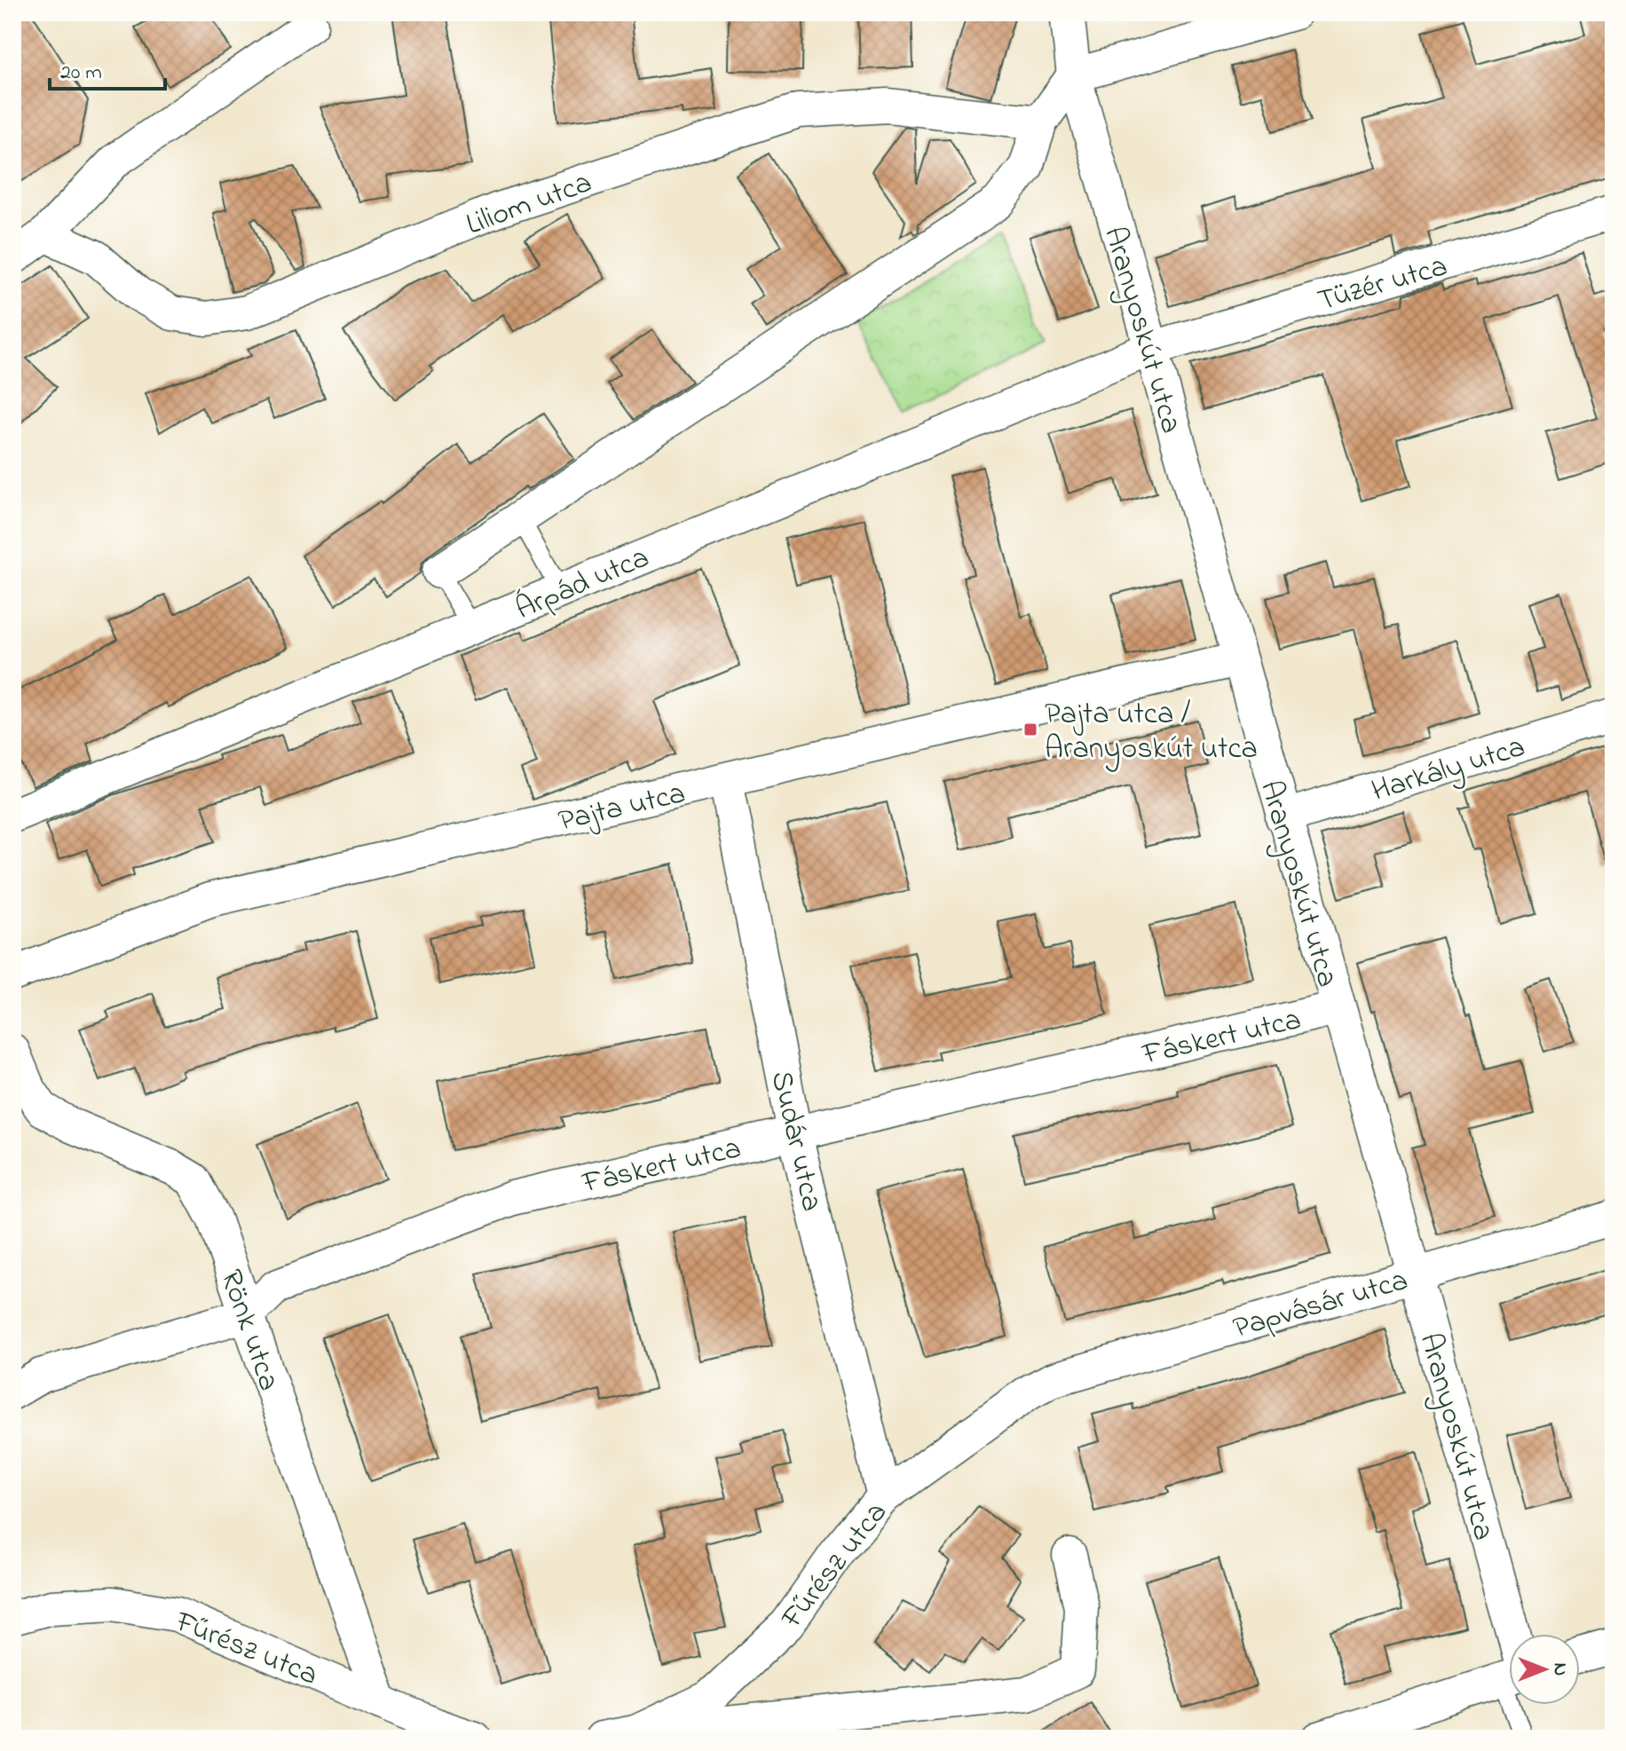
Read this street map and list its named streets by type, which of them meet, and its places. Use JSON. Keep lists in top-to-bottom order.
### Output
{
  "streets": {
    "street": [
      "Liliom utca",
      "Tüzér utca",
      "Aranyoskút utca",
      "Árpád utca",
      "Harkály utca",
      "Pajta utca",
      "Fáskert utca",
      "Sudár utca",
      "Papvásár utca",
      "Rönk utca",
      "Fűrész utca"
    ]
  },
  "crossings": [
    ["Tüzér utca", "Aranyoskút utca"],
    ["Tüzér utca", "Árpád utca"],
    ["Aranyoskút utca", "Árpád utca"],
    ["Aranyoskút utca", "Harkály utca"],
    ["Aranyoskút utca", "Pajta utca"],
    ["Aranyoskút utca", "Fáskert utca"],
    ["Aranyoskút utca", "Papvásár utca"],
    ["Pajta utca", "Sudár utca"],
    ["Fáskert utca", "Sudár utca"],
    ["Fáskert utca", "Rönk utca"],
    ["Sudár utca", "Fűrész utca"],
    ["Papvásár utca", "Fűrész utca"],
    ["Rönk utca", "Fűrész utca"]
  ],
  "places": {
    "transit": ["Pajta utca / Aranyoskút utca"]
  },
  "scale_bar": "20 m",
  "north": "right"
}
